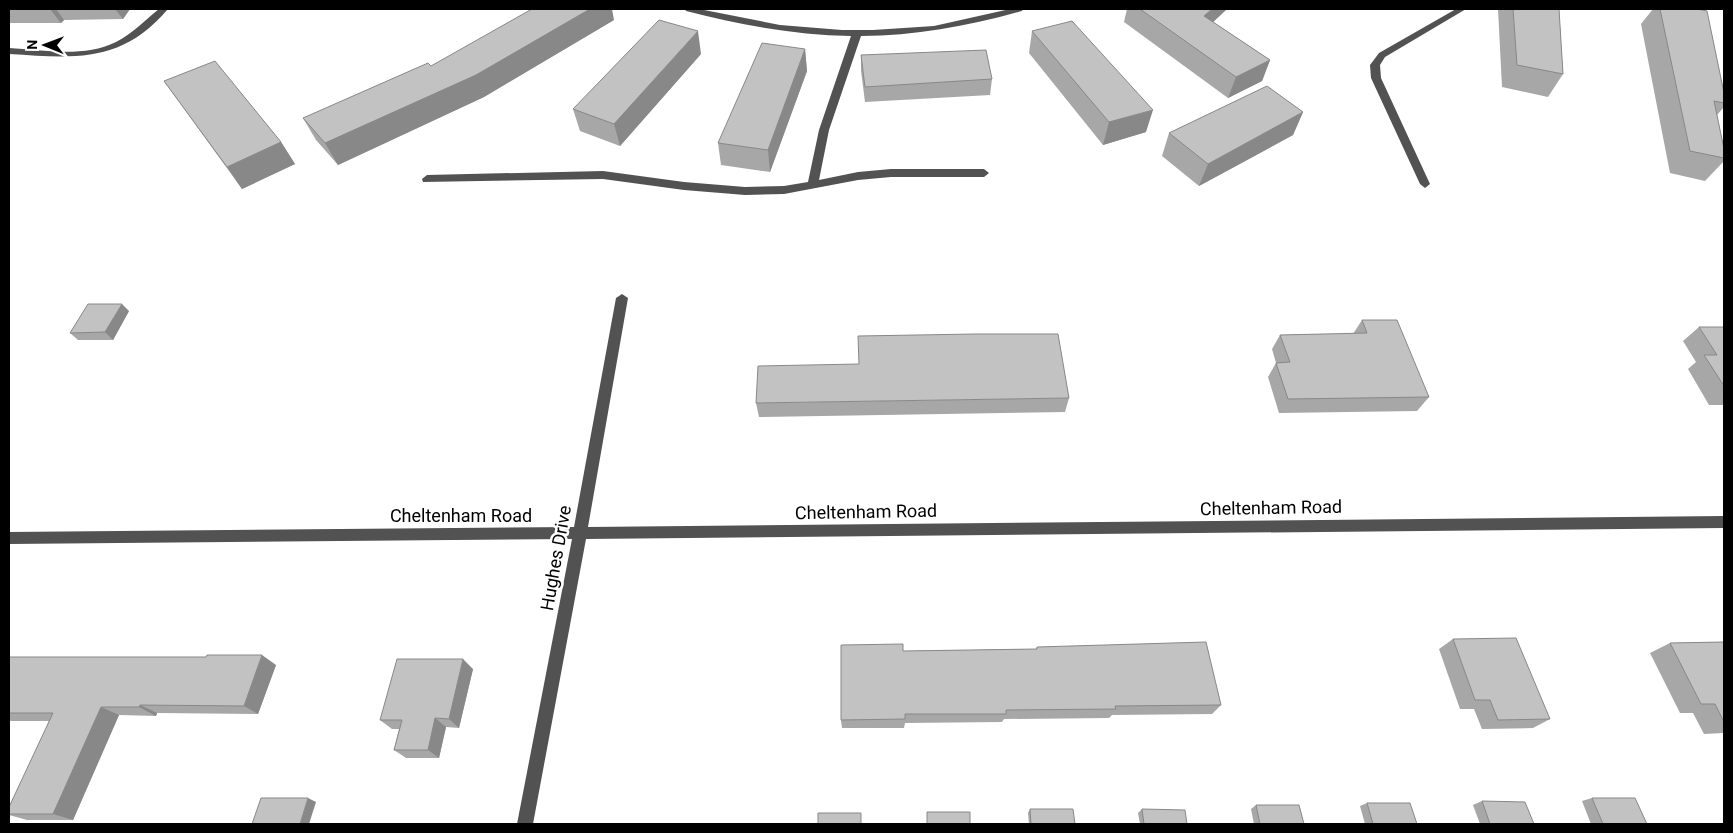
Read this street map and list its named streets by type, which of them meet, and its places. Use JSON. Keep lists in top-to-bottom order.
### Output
{
  "streets": {
    "street": ["Cheltenham Road", "Hughes Drive"]
  },
  "crossings": [
    ["Cheltenham Road", "Hughes Drive"]
  ],
  "north": "left"
}
